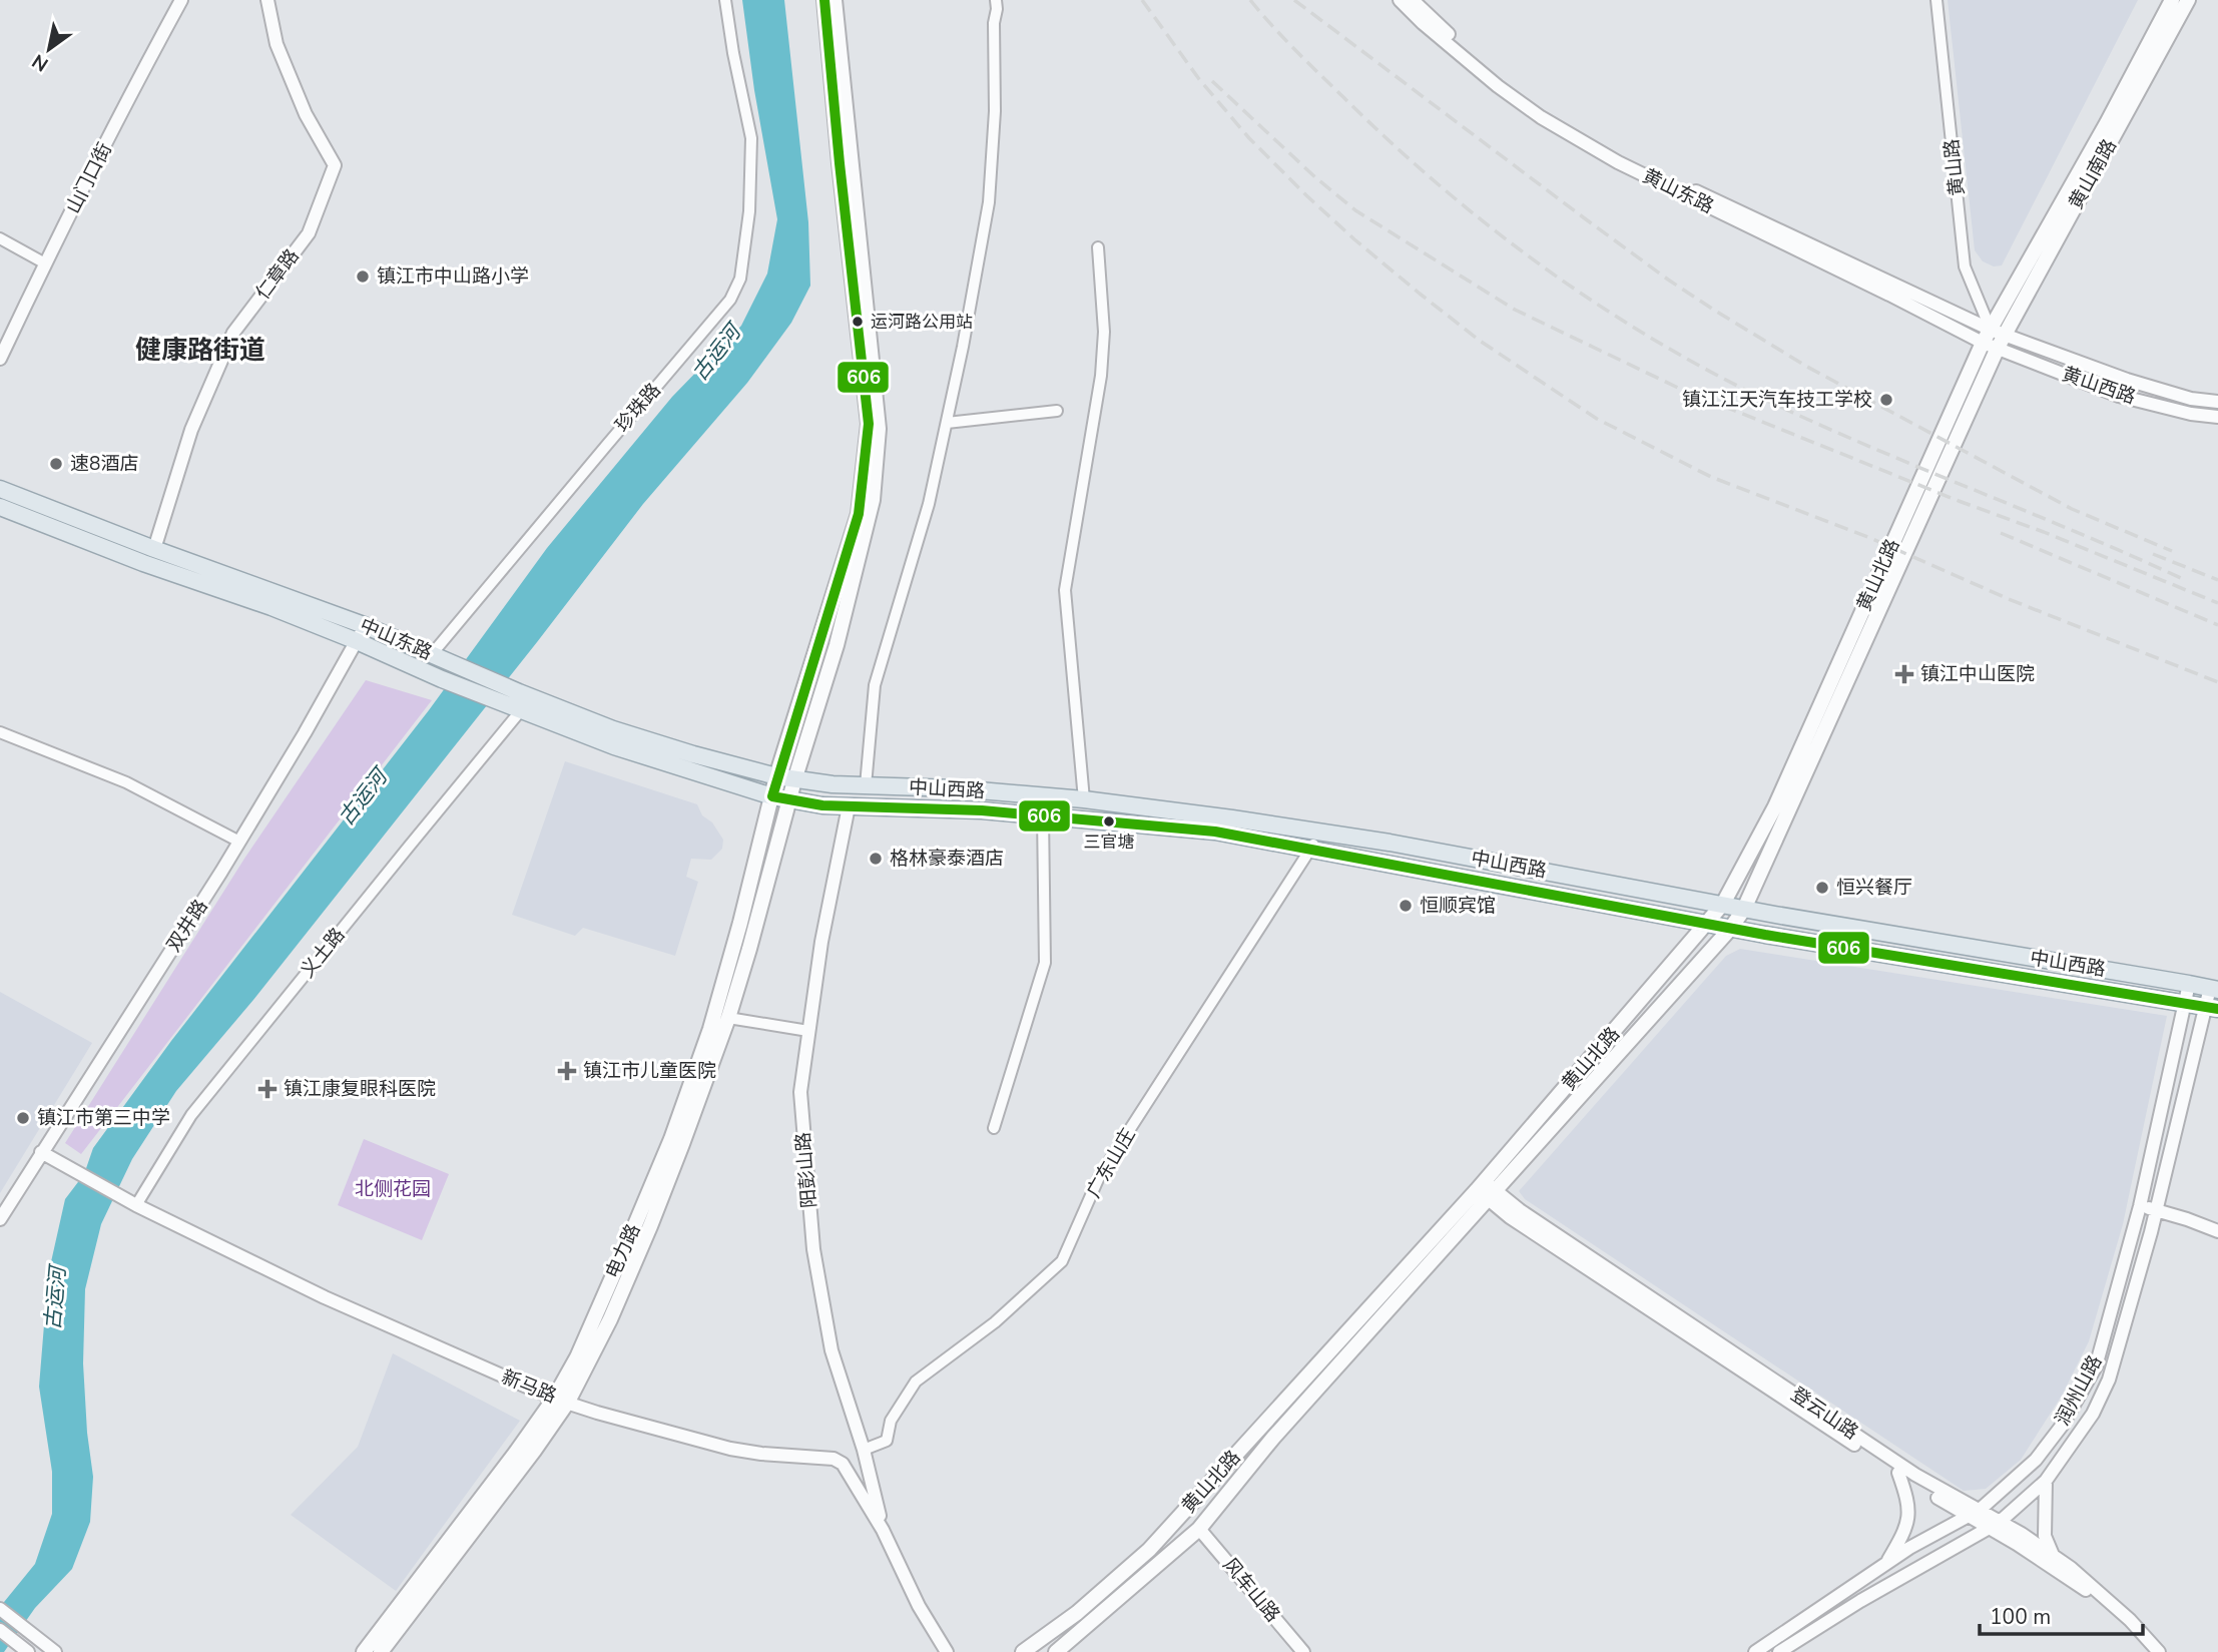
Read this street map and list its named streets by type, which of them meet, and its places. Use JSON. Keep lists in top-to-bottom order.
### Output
{
  "streets": {
    "main road": [
      "黄山南路",
      "黄山北路",
      "中山东路",
      "中山西路",
      "电力路"
    ],
    "street": [
      "黄山路",
      "山门口街",
      "黄山东路",
      "仁章路",
      "黄山西路",
      "珍珠路",
      "双井路",
      "义土路",
      "广东山庄",
      "阳彭山路",
      "新马路",
      "润州山路",
      "登云山路",
      "风车山路"
    ]
  },
  "crossings": [
    ["黄山路", "黄山南路"],
    ["黄山路", "黄山东路"],
    ["黄山路", "黄山西路"],
    ["黄山南路", "黄山东路"],
    ["黄山南路", "黄山西路"],
    ["黄山南路", "黄山北路"],
    ["黄山东路", "黄山西路"],
    ["黄山东路", "黄山北路"],
    ["仁章路", "中山东路"],
    ["黄山西路", "黄山北路"],
    ["珍珠路", "中山东路"],
    ["黄山北路", "中山西路"],
    ["黄山北路", "登云山路"],
    ["黄山北路", "风车山路"],
    ["中山东路", "中山西路"],
    ["中山东路", "双井路"],
    ["中山东路", "义土路"],
    ["中山东路", "电力路"],
    ["中山西路", "广东山庄"],
    ["中山西路", "阳彭山路"],
    ["中山西路", "电力路"],
    ["中山西路", "润州山路"],
    ["双井路", "新马路"],
    ["义土路", "新马路"],
    ["广东山庄", "阳彭山路"],
    ["阳彭山路", "新马路"],
    ["电力路", "新马路"],
    ["润州山路", "登云山路"]
  ],
  "districts": ["健康路街道"],
  "water": ["古运河"],
  "parks": ["北侧花园"],
  "places": {
    "other": [
      "镇江市中山路小学",
      "运河路公用站",
      "镇江江天汽车技工学校",
      "速8酒店",
      "三官塘",
      "格林豪泰酒店",
      "恒兴餐厅",
      "恒顺宾馆",
      "镇江市第三中学"
    ],
    "health": ["镇江中山医院", "镇江市儿童医院", "镇江康复眼科医院"]
  },
  "lines": ["transit line 606"],
  "scale_bar": "100 m",
  "north": "bottom left"
}
